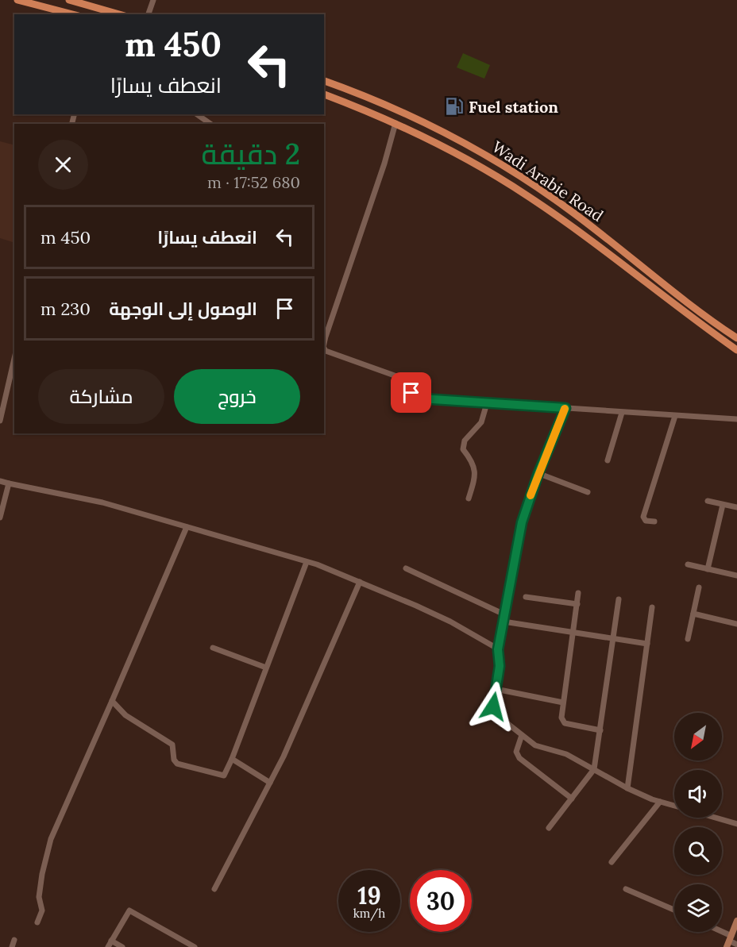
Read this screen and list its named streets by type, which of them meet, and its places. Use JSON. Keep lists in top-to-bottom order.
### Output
{
  "streets": {
    "highway": ["Wadi Arabie Road"]
  },
  "places": {
    "fuel station": ["Fuel station"]
  },
  "north": "bottom left",
  "page": {
    "turn": ["450 m", "انعطف يسارًا"],
    "heading": ["2 دقيقة", "680 m · 17:52"],
    "list": [
      {
        "name": "انعطف يسارًا",
        "value": "450 m"
      },
      {
        "name": "الوصول إلى الوجهة",
        "value": "230 m"
      }
    ],
    "buttons": ["خروج", "مشاركة"],
    "speed": "19 km/h",
    "limit": "30"
  }
}
